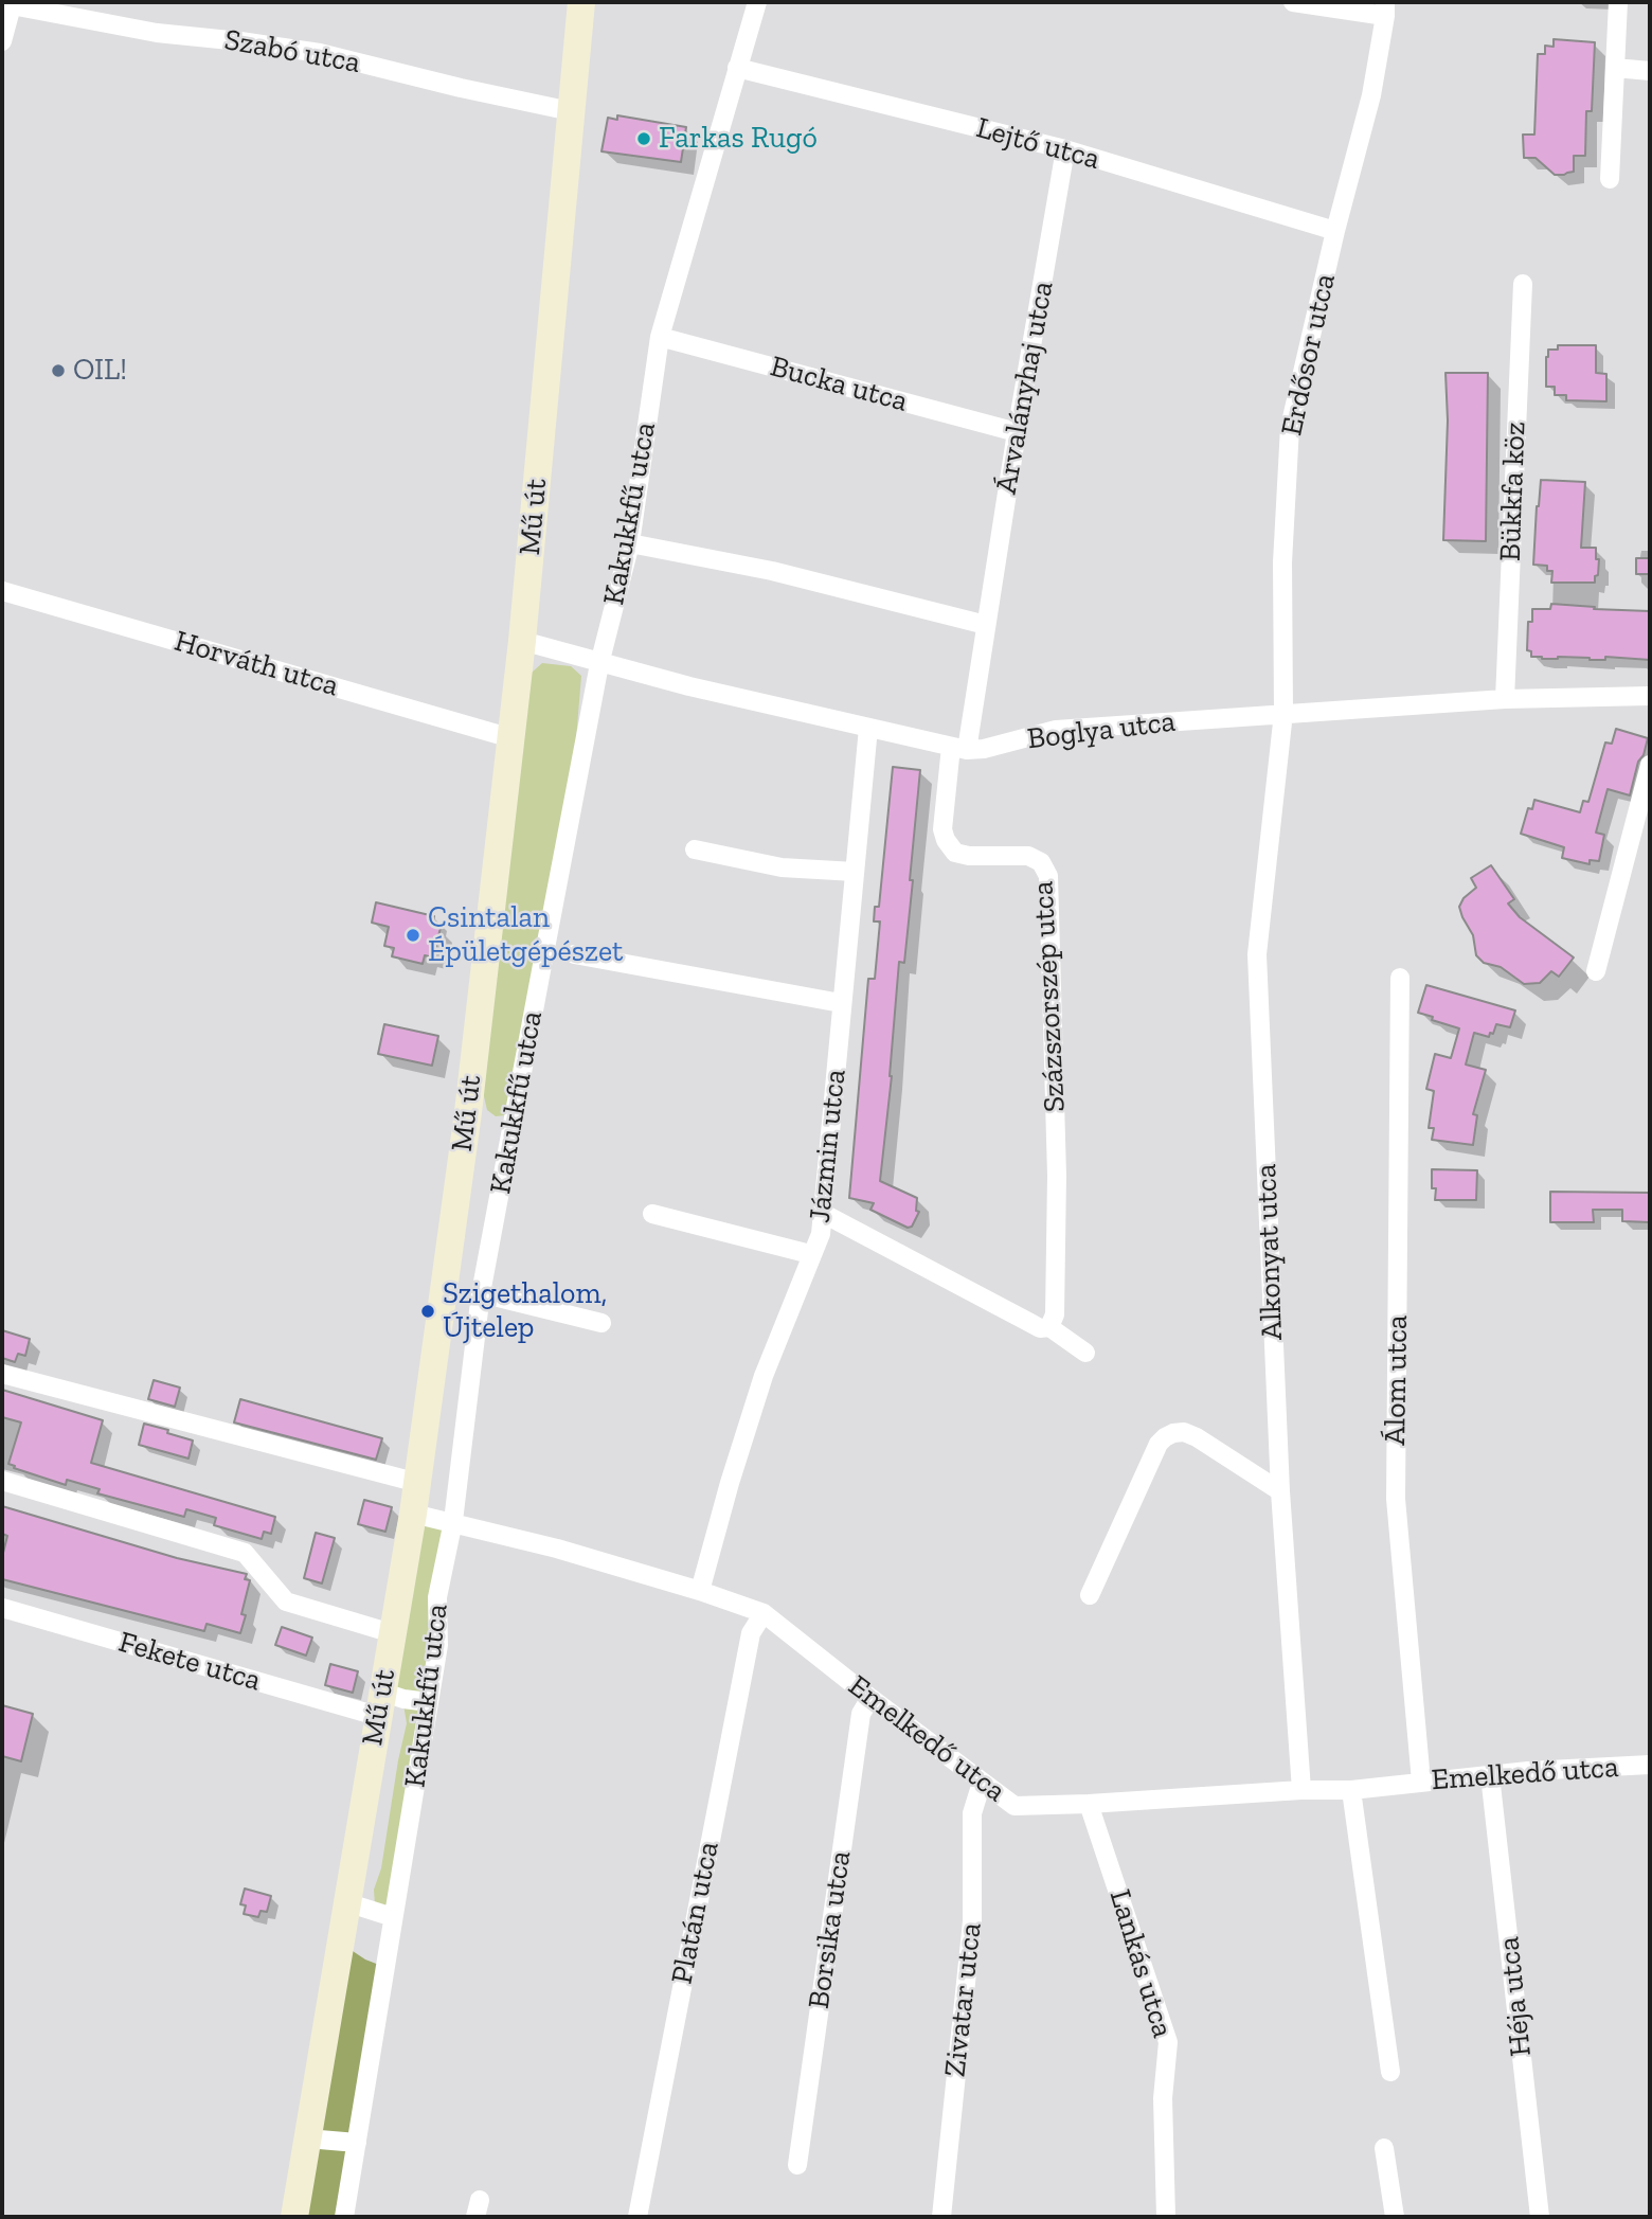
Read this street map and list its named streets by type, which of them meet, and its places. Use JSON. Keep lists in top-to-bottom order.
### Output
{
  "streets": {
    "street": [
      "Szabó utca",
      "Lejtő utca",
      "Erdősor utca",
      "Bucka utca",
      "Árvalányhaj utca",
      "Bükkfa köz",
      "Kakukkfű utca",
      "Mű út",
      "Horváth utca",
      "Boglya utca",
      "Százszorszép utca",
      "Jázmin utca",
      "Alkonyat utca",
      "Álom utca",
      "Fekete utca",
      "Emelkedő utca",
      "Platán utca",
      "Borsika utca",
      "Lankás utca",
      "Héja utca",
      "Zivatar utca"
    ]
  },
  "crossings": [
    ["Szabó utca", "Mű út"],
    ["Lejtő utca", "Erdősor utca"],
    ["Lejtő utca", "Árvalányhaj utca"],
    ["Lejtő utca", "Kakukkfű utca"],
    ["Erdősor utca", "Boglya utca"],
    ["Erdősor utca", "Alkonyat utca"],
    ["Bucka utca", "Árvalányhaj utca"],
    ["Bucka utca", "Kakukkfű utca"],
    ["Árvalányhaj utca", "Boglya utca"],
    ["Árvalányhaj utca", "Százszorszép utca"],
    ["Bükkfa köz", "Boglya utca"],
    ["Kakukkfű utca", "Boglya utca"],
    ["Kakukkfű utca", "Fekete utca"],
    ["Kakukkfű utca", "Emelkedő utca"],
    ["Mű út", "Horváth utca"],
    ["Mű út", "Boglya utca"],
    ["Mű út", "Fekete utca"],
    ["Mű út", "Emelkedő utca"],
    ["Boglya utca", "Százszorszép utca"],
    ["Boglya utca", "Jázmin utca"],
    ["Boglya utca", "Alkonyat utca"],
    ["Jázmin utca", "Emelkedő utca"],
    ["Alkonyat utca", "Emelkedő utca"],
    ["Álom utca", "Emelkedő utca"],
    ["Emelkedő utca", "Platán utca"],
    ["Emelkedő utca", "Borsika utca"],
    ["Emelkedő utca", "Lankás utca"],
    ["Emelkedő utca", "Héja utca"],
    ["Emelkedő utca", "Zivatar utca"]
  ],
  "places": [
    "Farkas Rugó",
    "OIL!",
    "Csintalan Épületgépészet",
    "Szigethalom, Újtelep"
  ]
}
